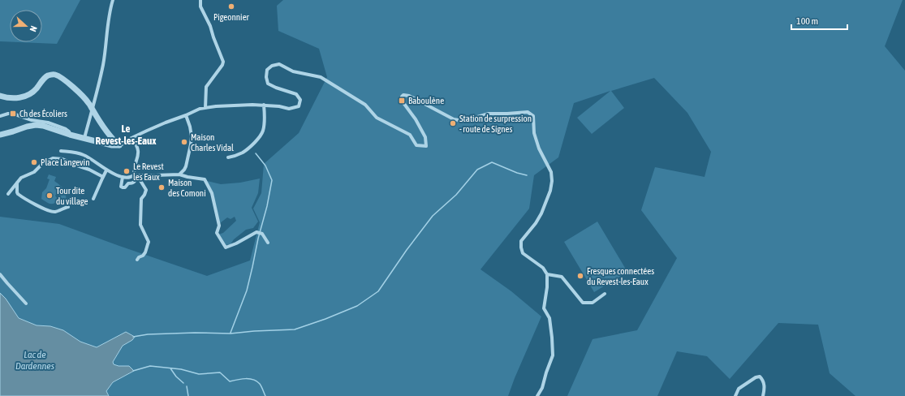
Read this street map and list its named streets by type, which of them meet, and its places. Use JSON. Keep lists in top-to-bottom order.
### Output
{
  "districts": ["Le Revest-les-Eaux"],
  "water": ["Lac de Dardennes"],
  "places": {
    "other": [
      "Pigeonnier",
      "Station de surpression - route de Signes",
      "Maison Charles Vidal",
      "Place Langevin",
      "Le Revest les Eaux",
      "Maison des Comoni",
      "Tour dite du village",
      "Fresques connectées du Revest-les-Eaux"
    ],
    "transit": ["Baboulène", "Ch des Écoliers"]
  },
  "scale_bar": "100 m",
  "north": "right"
}
